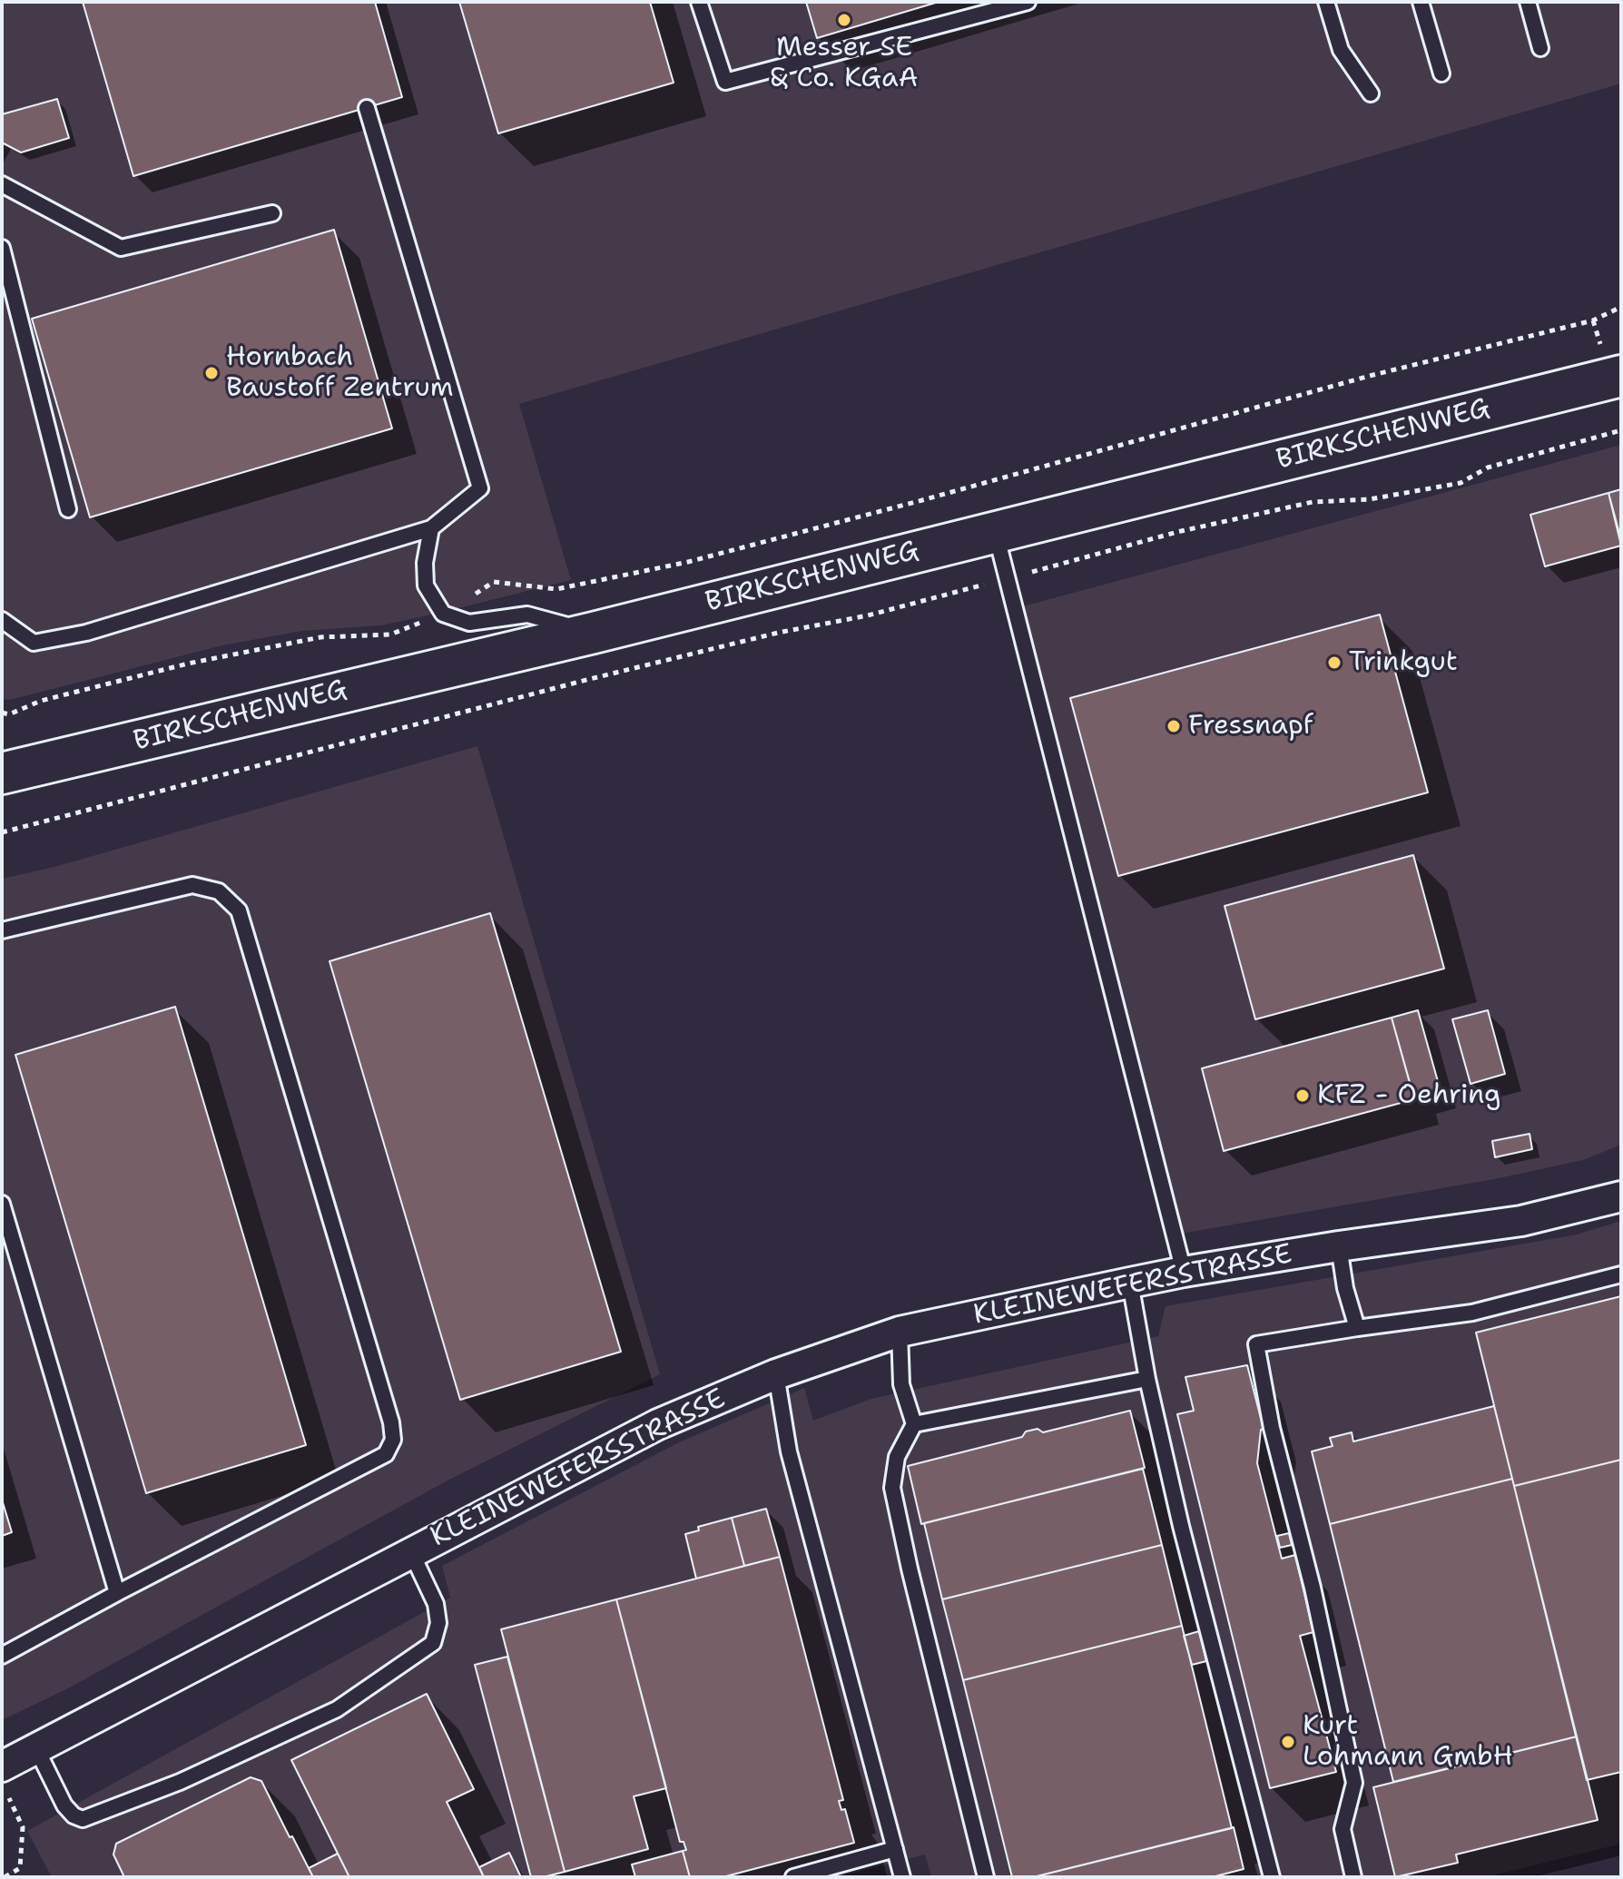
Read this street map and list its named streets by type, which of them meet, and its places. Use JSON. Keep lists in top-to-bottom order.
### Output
{
  "streets": {
    "main road": ["BIRKSCHENWEG"],
    "street": ["KLEINEWEFERSSTRASSE"]
  },
  "places": [
    "Messer SE & Co. KGaA",
    "Hornbach Baustoff Zentrum",
    "Trinkgut",
    "Fressnapf",
    "KFZ - Oehring",
    "Kurt Lohmann GmbH"
  ]
}
